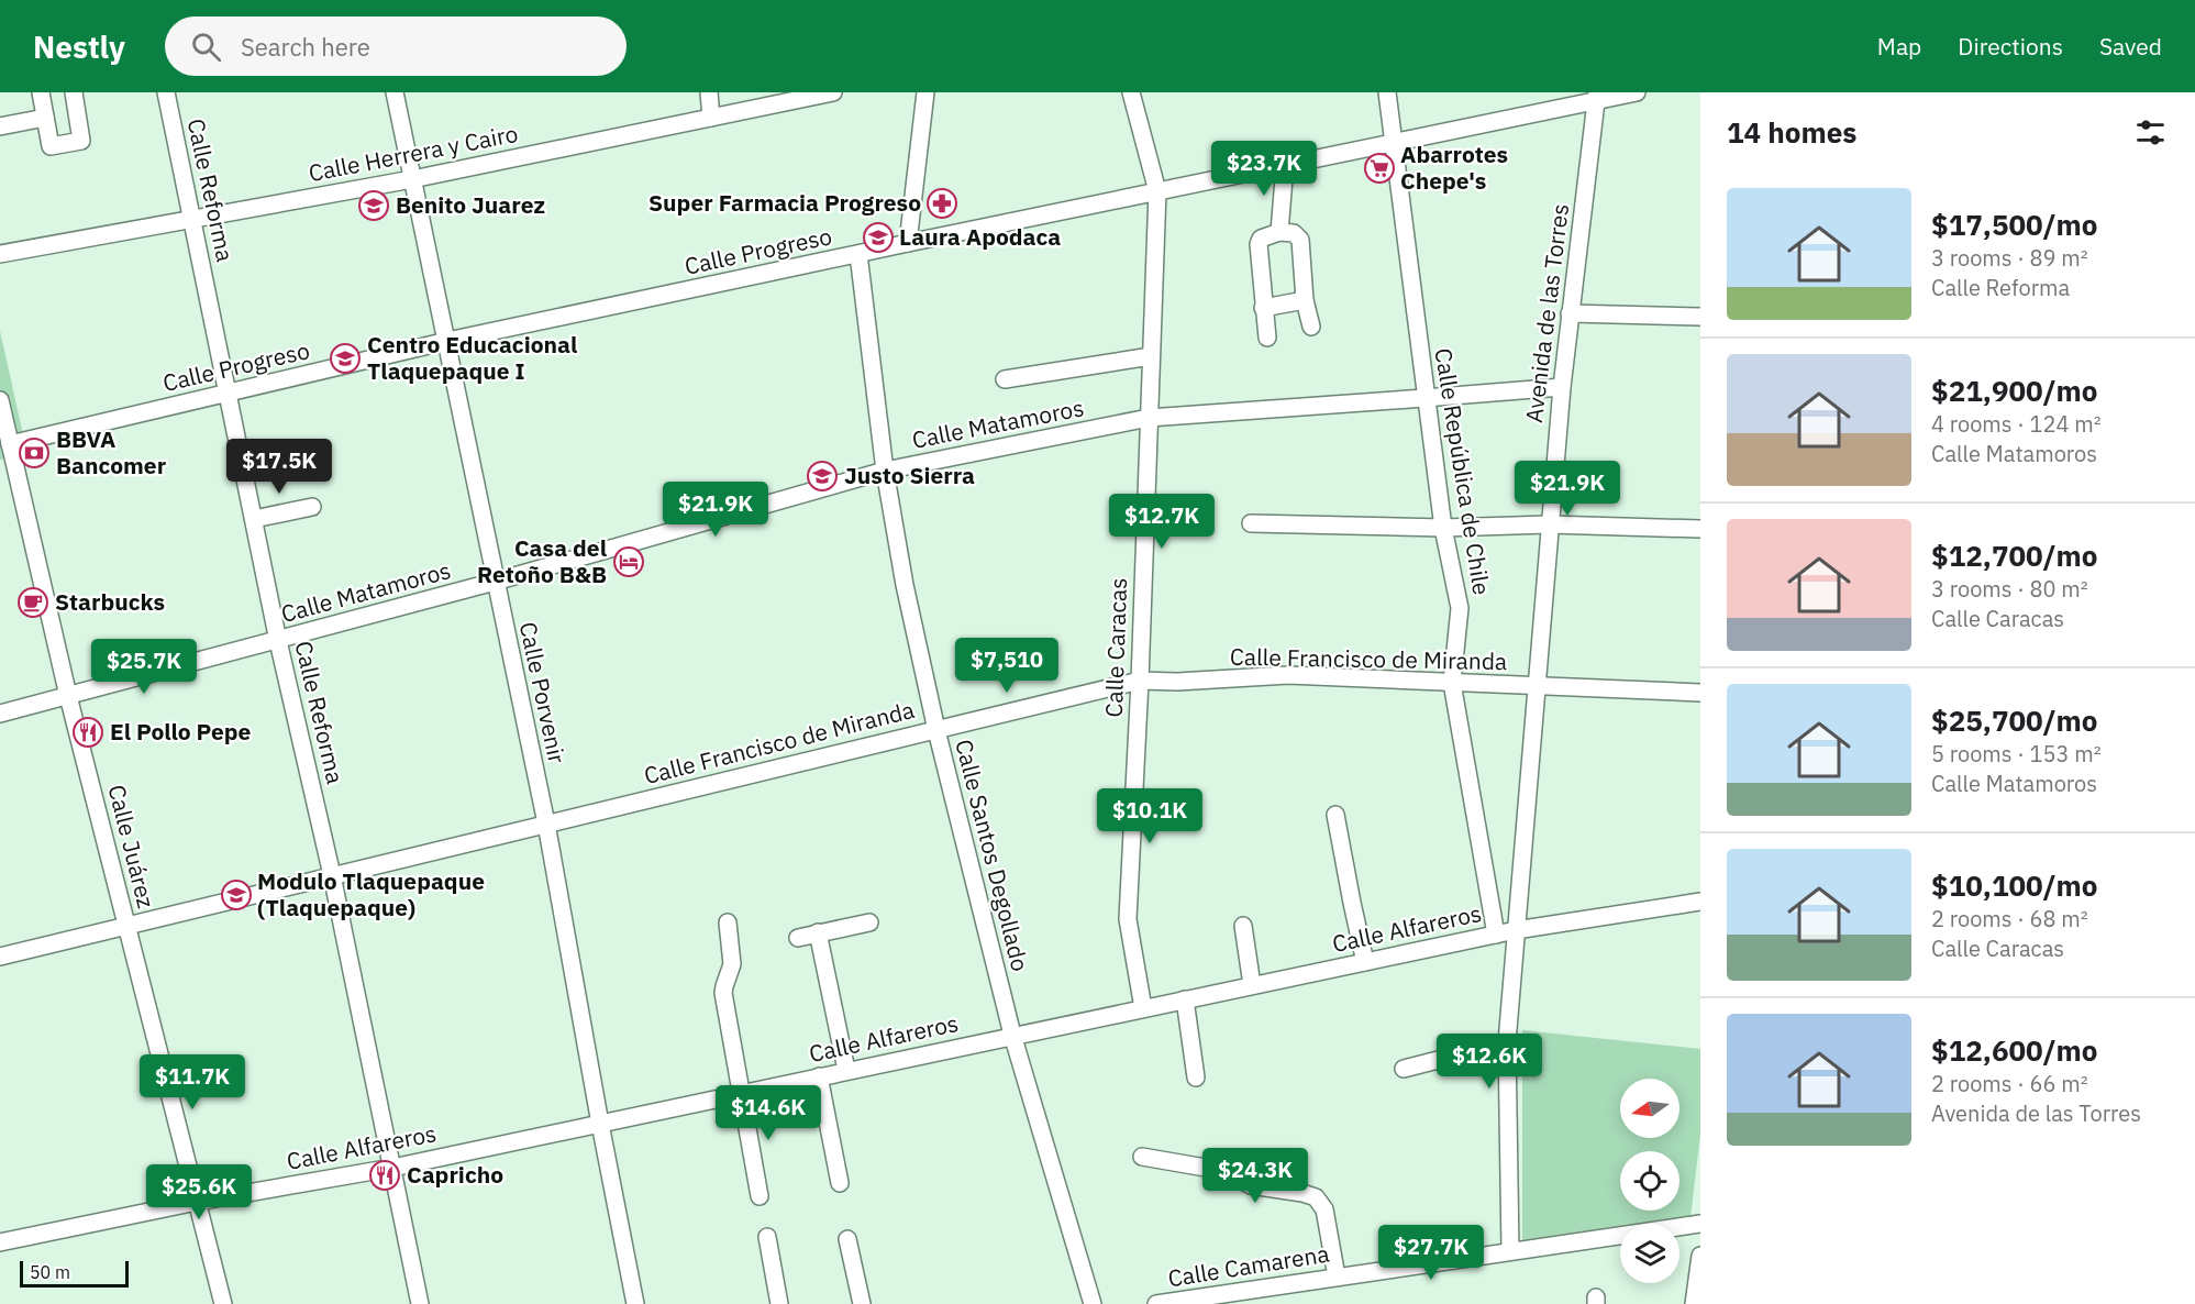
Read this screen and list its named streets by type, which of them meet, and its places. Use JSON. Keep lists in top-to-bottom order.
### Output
{
  "streets": {
    "street": [
      "Calle Herrera y Cairo",
      "Calle Reforma",
      "Calle Progreso",
      "Avenida de las Torres",
      "Calle Matamoros",
      "Calle República de Chile",
      "Calle Caracas",
      "Calle Francisco de Miranda",
      "Calle Porvenir",
      "Calle Juárez",
      "Calle Santos Degollado",
      "Calle Alfareros",
      "Calle Camarena"
    ]
  },
  "crossings": [
    ["Calle Herrera y Cairo", "Calle Reforma"],
    ["Calle Herrera y Cairo", "Calle Porvenir"],
    ["Calle Reforma", "Calle Progreso"],
    ["Calle Reforma", "Calle Matamoros"],
    ["Calle Reforma", "Calle Francisco de Miranda"],
    ["Calle Reforma", "Calle Alfareros"],
    ["Calle Progreso", "Avenida de las Torres"],
    ["Calle Progreso", "Calle República de Chile"],
    ["Calle Progreso", "Calle Caracas"],
    ["Calle Progreso", "Calle Porvenir"],
    ["Calle Progreso", "Calle Juárez"],
    ["Calle Progreso", "Calle Santos Degollado"],
    ["Avenida de las Torres", "Calle Matamoros"],
    ["Avenida de las Torres", "Calle Francisco de Miranda"],
    ["Avenida de las Torres", "Calle Alfareros"],
    ["Avenida de las Torres", "Calle Camarena"],
    ["Calle Matamoros", "Calle República de Chile"],
    ["Calle Matamoros", "Calle Caracas"],
    ["Calle Matamoros", "Calle Porvenir"],
    ["Calle Matamoros", "Calle Juárez"],
    ["Calle Matamoros", "Calle Santos Degollado"],
    ["Calle República de Chile", "Calle Francisco de Miranda"],
    ["Calle República de Chile", "Calle Alfareros"],
    ["Calle Caracas", "Calle Francisco de Miranda"],
    ["Calle Caracas", "Calle Alfareros"],
    ["Calle Francisco de Miranda", "Calle Porvenir"],
    ["Calle Francisco de Miranda", "Calle Juárez"],
    ["Calle Francisco de Miranda", "Calle Santos Degollado"],
    ["Calle Porvenir", "Calle Alfareros"],
    ["Calle Juárez", "Calle Alfareros"],
    ["Calle Santos Degollado", "Calle Alfareros"]
  ],
  "places": {
    "supermarket": ["Abarrotes Chepe's"],
    "pharmacy": ["Super Farmacia Progreso"],
    "school or university": [
      "Benito Juarez",
      "Laura Apodaca",
      "Centro Educacional Tlaquepaque I",
      "Justo Sierra",
      "Modulo Tlaquepaque (Tlaquepaque)"
    ],
    "bank": ["BBVA Bancomer"],
    "hotel": ["Casa del Retoño B&B"],
    "cafe": ["Starbucks"],
    "restaurant": ["El Pollo Pepe", "Capricho"]
  },
  "scale_bar": "50 m",
  "north": "left",
  "page": {
    "header": "Nestly",
    "search": "Search here",
    "nav": ["Map", "Directions", "Saved"],
    "heading": "14 homes",
    "price": [
      "$23.7K",
      "$17.5K",
      "$21.9K",
      "$21.9K",
      "$12.7K",
      "$7,510",
      "$25.7K",
      "$10.1K",
      "$12.6K",
      "$11.7K",
      "$14.6K",
      "$24.3K",
      "$25.6K",
      "$27.7K"
    ],
    "list": [
      {
        "name": "$17,500/mo",
        "note": "3 rooms · 89 m² · Calle Reforma"
      },
      {
        "name": "$21,900/mo",
        "note": "4 rooms · 124 m² · Calle Matamoros"
      },
      {
        "name": "$12,700/mo",
        "note": "3 rooms · 80 m² · Calle Caracas"
      },
      {
        "name": "$25,700/mo",
        "note": "5 rooms · 153 m² · Calle Matamoros"
      },
      {
        "name": "$10,100/mo",
        "note": "2 rooms · 68 m² · Calle Caracas"
      },
      {
        "name": "$12,600/mo",
        "note": "2 rooms · 66 m² · Avenida de las Torres"
      }
    ],
    "scale": "50 m"
  }
}
